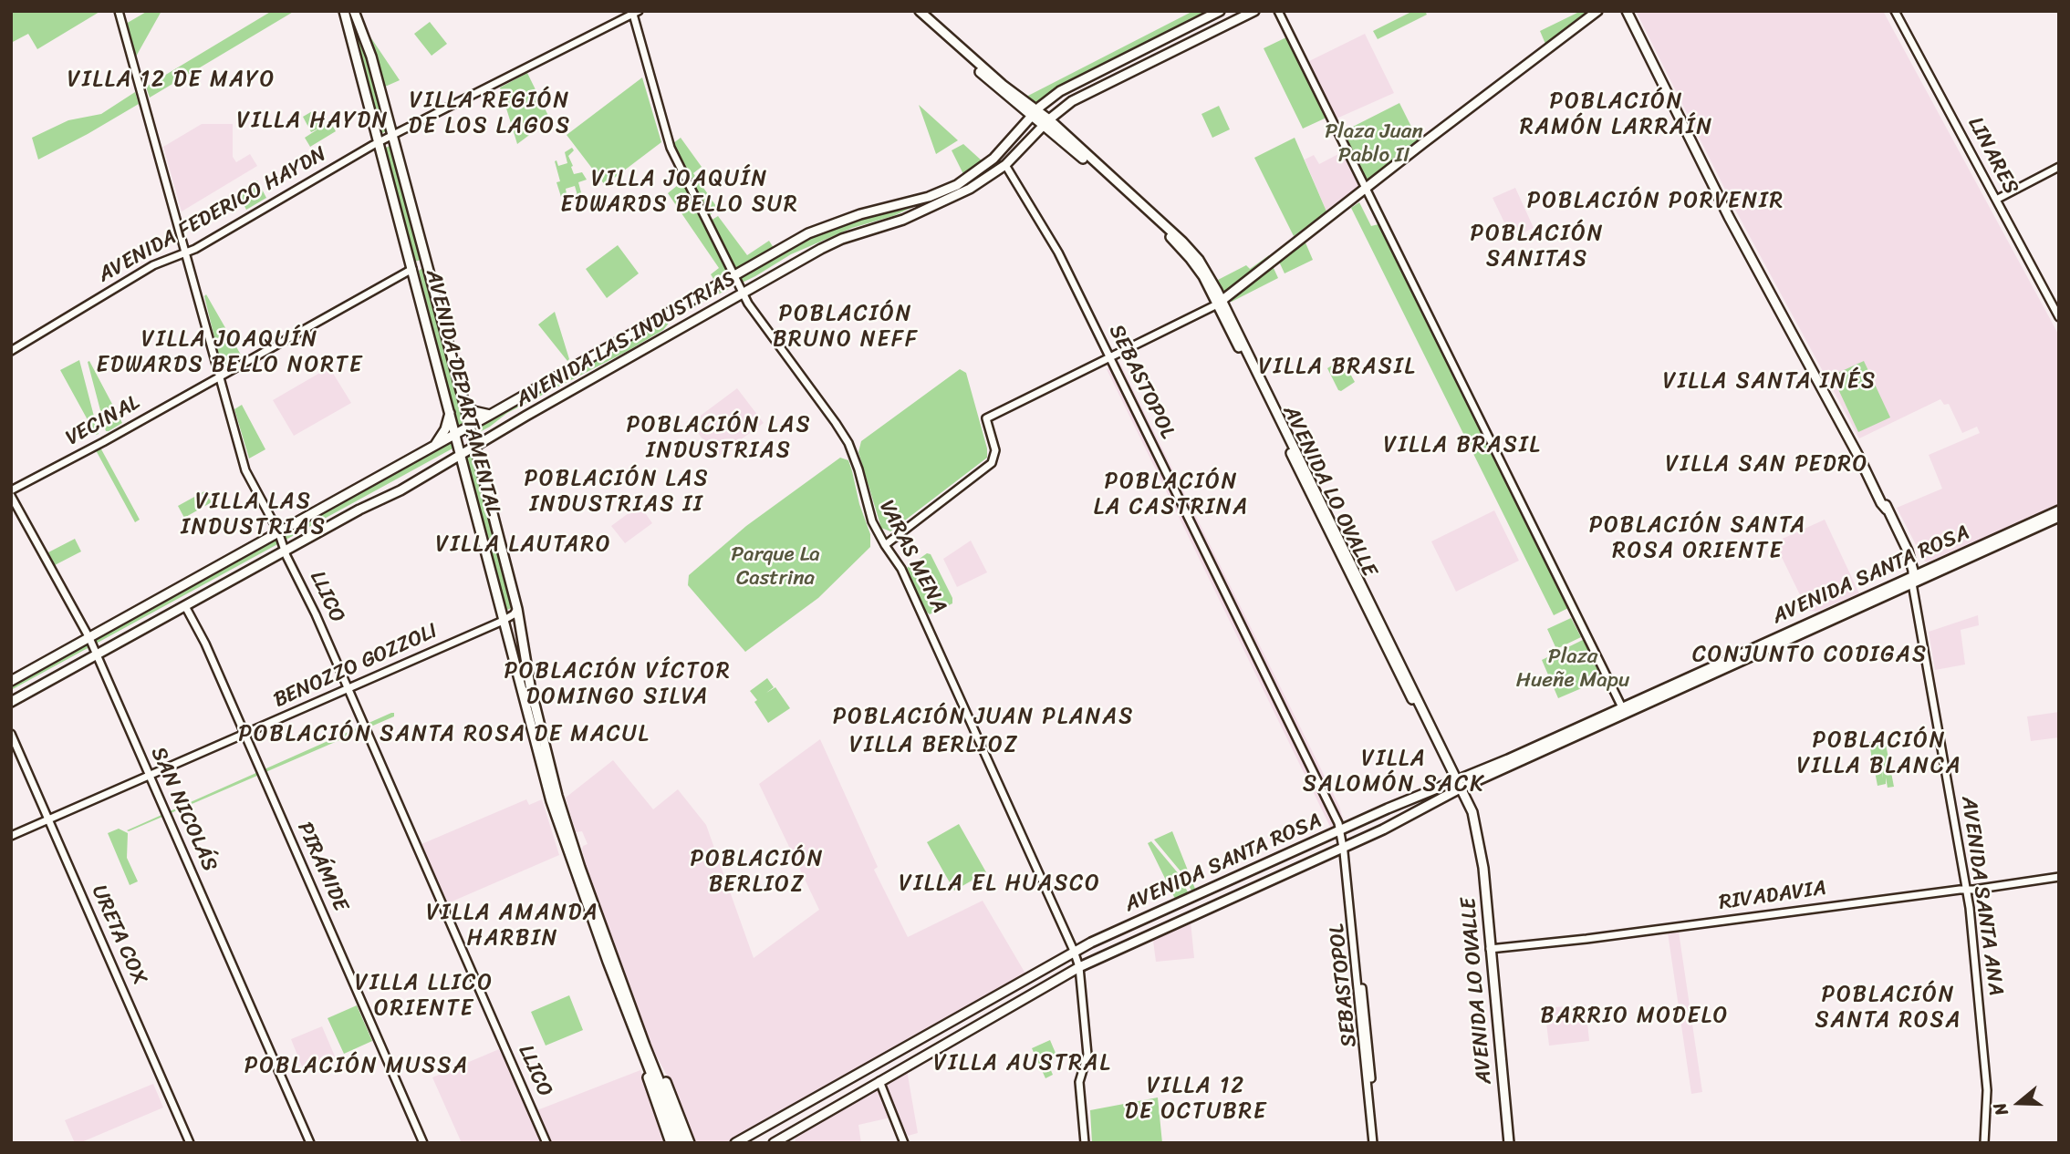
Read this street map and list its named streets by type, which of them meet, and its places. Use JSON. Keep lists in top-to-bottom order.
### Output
{
  "streets": {
    "main road": [
      "AVENIDA LAS INDUSTRIAS",
      "AVENIDA DEPARTAMENTAL",
      "AVENIDA LO OVALLE",
      "AVENIDA SANTA ROSA",
      "AVENIDA SANTA ANA"
    ],
    "street": [
      "LINARES",
      "AVENIDA FEDERICO HAYDN",
      "SEBASTOPOL",
      "VECINAL",
      "VARAS MENA",
      "LLICO",
      "BENOZZO GOZZOLI",
      "SAN NICOLÁS",
      "PIRÁMIDE",
      "RIVADAVIA",
      "URETA COX"
    ]
  },
  "crossings": [
    ["AVENIDA FEDERICO HAYDN", "AVENIDA DEPARTAMENTAL"],
    ["AVENIDA FEDERICO HAYDN", "VARAS MENA"],
    ["AVENIDA FEDERICO HAYDN", "LLICO"],
    ["AVENIDA LAS INDUSTRIAS", "SEBASTOPOL"],
    ["AVENIDA LAS INDUSTRIAS", "AVENIDA DEPARTAMENTAL"],
    ["AVENIDA LAS INDUSTRIAS", "AVENIDA LO OVALLE"],
    ["AVENIDA LAS INDUSTRIAS", "VARAS MENA"],
    ["AVENIDA LAS INDUSTRIAS", "LLICO"],
    ["AVENIDA LAS INDUSTRIAS", "SAN NICOLÁS"],
    ["AVENIDA LAS INDUSTRIAS", "PIRÁMIDE"],
    ["SEBASTOPOL", "AVENIDA SANTA ROSA"],
    ["AVENIDA DEPARTAMENTAL", "VECINAL"],
    ["AVENIDA DEPARTAMENTAL", "BENOZZO GOZZOLI"],
    ["VECINAL", "LLICO"],
    ["AVENIDA LO OVALLE", "AVENIDA SANTA ROSA"],
    ["AVENIDA LO OVALLE", "RIVADAVIA"],
    ["VARAS MENA", "AVENIDA SANTA ROSA"],
    ["AVENIDA SANTA ROSA", "AVENIDA SANTA ANA"],
    ["LLICO", "BENOZZO GOZZOLI"],
    ["BENOZZO GOZZOLI", "SAN NICOLÁS"],
    ["BENOZZO GOZZOLI", "PIRÁMIDE"],
    ["BENOZZO GOZZOLI", "URETA COX"],
    ["RIVADAVIA", "AVENIDA SANTA ANA"]
  ],
  "districts": [
    "VILLA 12 DE MAYO",
    "VILLA REGIÓN DE LOS LAGOS",
    "POBLACIÓN RAMÓN LARRAÍN",
    "VILLA HAYDN",
    "VILLA JOAQUÍN EDWARDS BELLO SUR",
    "POBLACIÓN PORVENIR",
    "POBLACIÓN SANITAS",
    "POBLACIÓN BRUNO NEFF",
    "VILLA JOAQUÍN EDWARDS BELLO NORTE",
    "VILLA BRASIL",
    "VILLA SANTA INÉS",
    "POBLACIÓN LAS INDUSTRIAS",
    "VILLA BRASIL",
    "VILLA SAN PEDRO",
    "POBLACIÓN LAS INDUSTRIAS II",
    "POBLACIÓN LA CASTRINA",
    "VILLA LAS INDUSTRIAS",
    "POBLACIÓN SANTA ROSA ORIENTE",
    "VILLA LAUTARO",
    "CONJUNTO CODIGAS",
    "POBLACIÓN VÍCTOR DOMINGO SILVA",
    "POBLACIÓN JUAN PLANAS",
    "POBLACIÓN SANTA ROSA DE MACUL",
    "POBLACIÓN VILLA BLANCA",
    "VILLA BERLIOZ",
    "VILLA SALOMÓN SACK",
    "POBLACIÓN BERLIOZ",
    "VILLA EL HUASCO",
    "VILLA AMANDA HARBIN",
    "VILLA LLICO ORIENTE",
    "POBLACIÓN SANTA ROSA",
    "BARRIO MODELO",
    "VILLA AUSTRAL",
    "POBLACIÓN MUSSA",
    "VILLA 12 DE OCTUBRE"
  ],
  "parks": ["Plaza Juan Pablo II", "Parque La Castrina", "Plaza Hueñe Mapu"],
  "north": "left"
}
